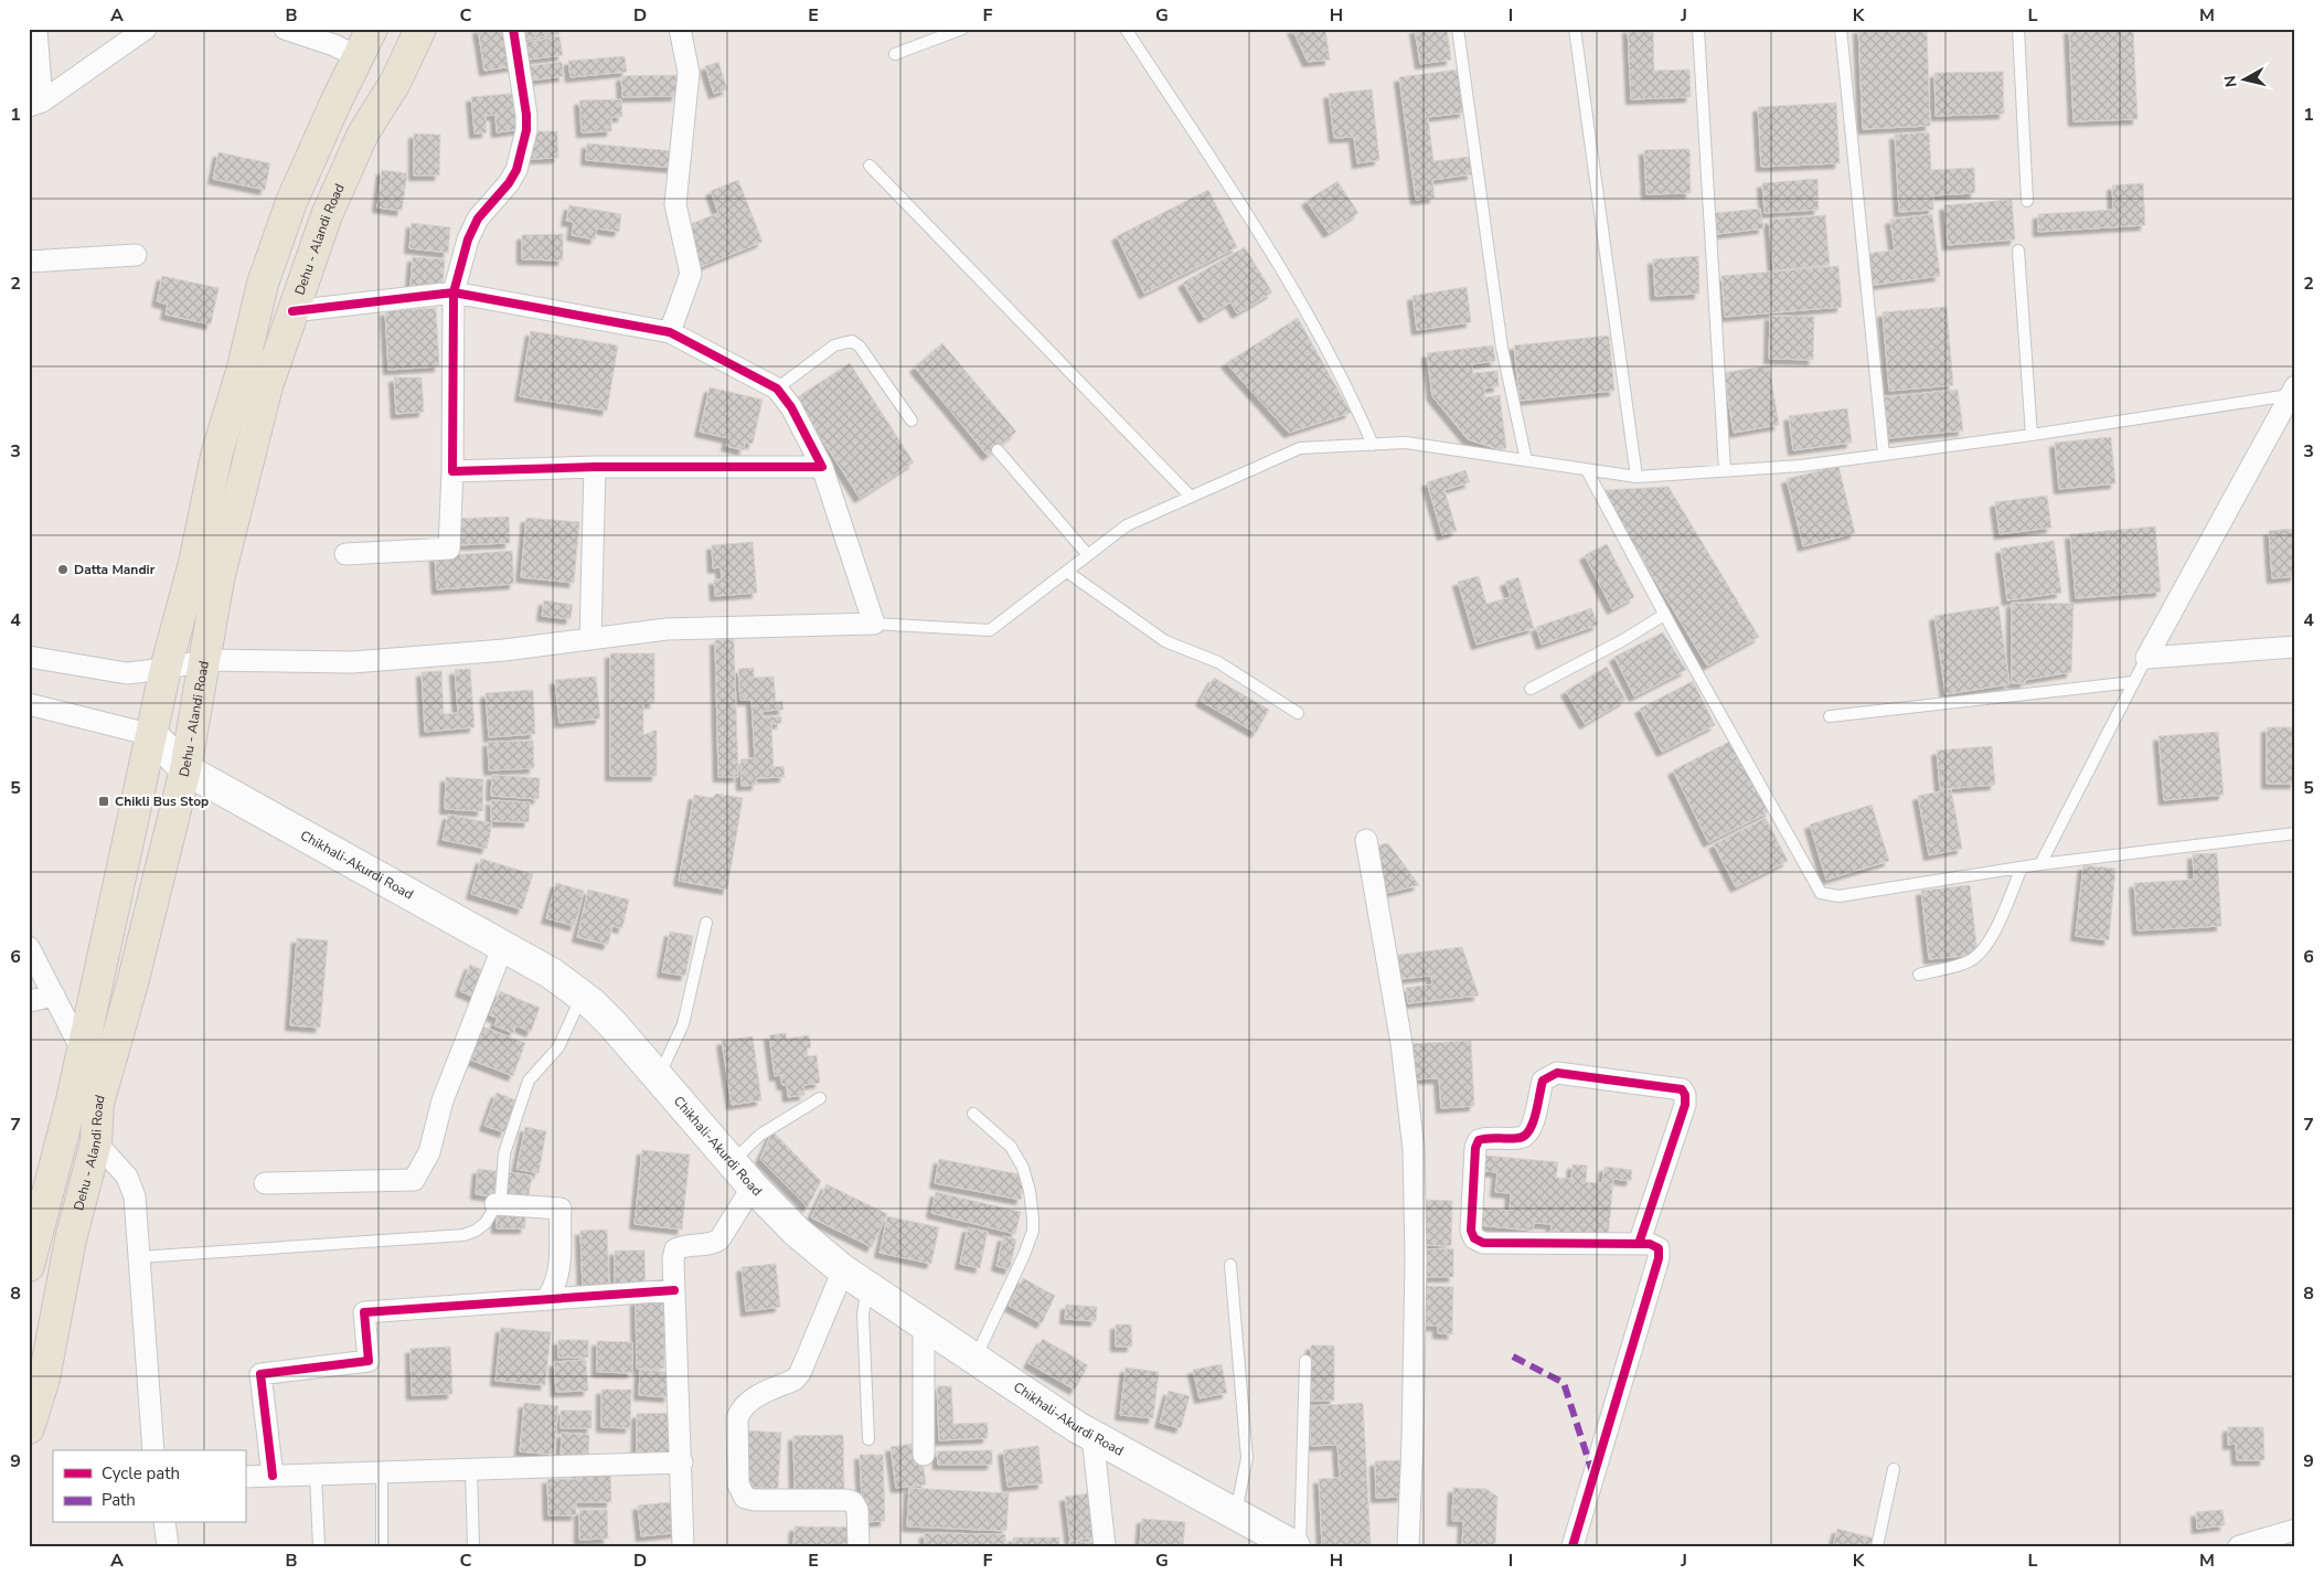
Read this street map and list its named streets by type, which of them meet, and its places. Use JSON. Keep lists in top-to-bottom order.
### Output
{
  "streets": {
    "main road": ["Dehu - Alandi Road", "Chikhali-Akurdi Road"]
  },
  "crossings": [
    ["Dehu - Alandi Road", "Chikhali-Akurdi Road"]
  ],
  "places": {
    "other": ["Datta Mandir"],
    "transit": ["Chikli Bus Stop"]
  },
  "legend": ["Cycle path", "Path"],
  "north": "left",
  "grid": {
    "columns": [
      "A",
      "B",
      "C",
      "D",
      "E",
      "F",
      "G",
      "H",
      "I",
      "J",
      "K",
      "L",
      "M"
    ],
    "rows": [
      "1",
      "2",
      "3",
      "4",
      "5",
      "6",
      "7",
      "8",
      "9"
    ]
  }
}
